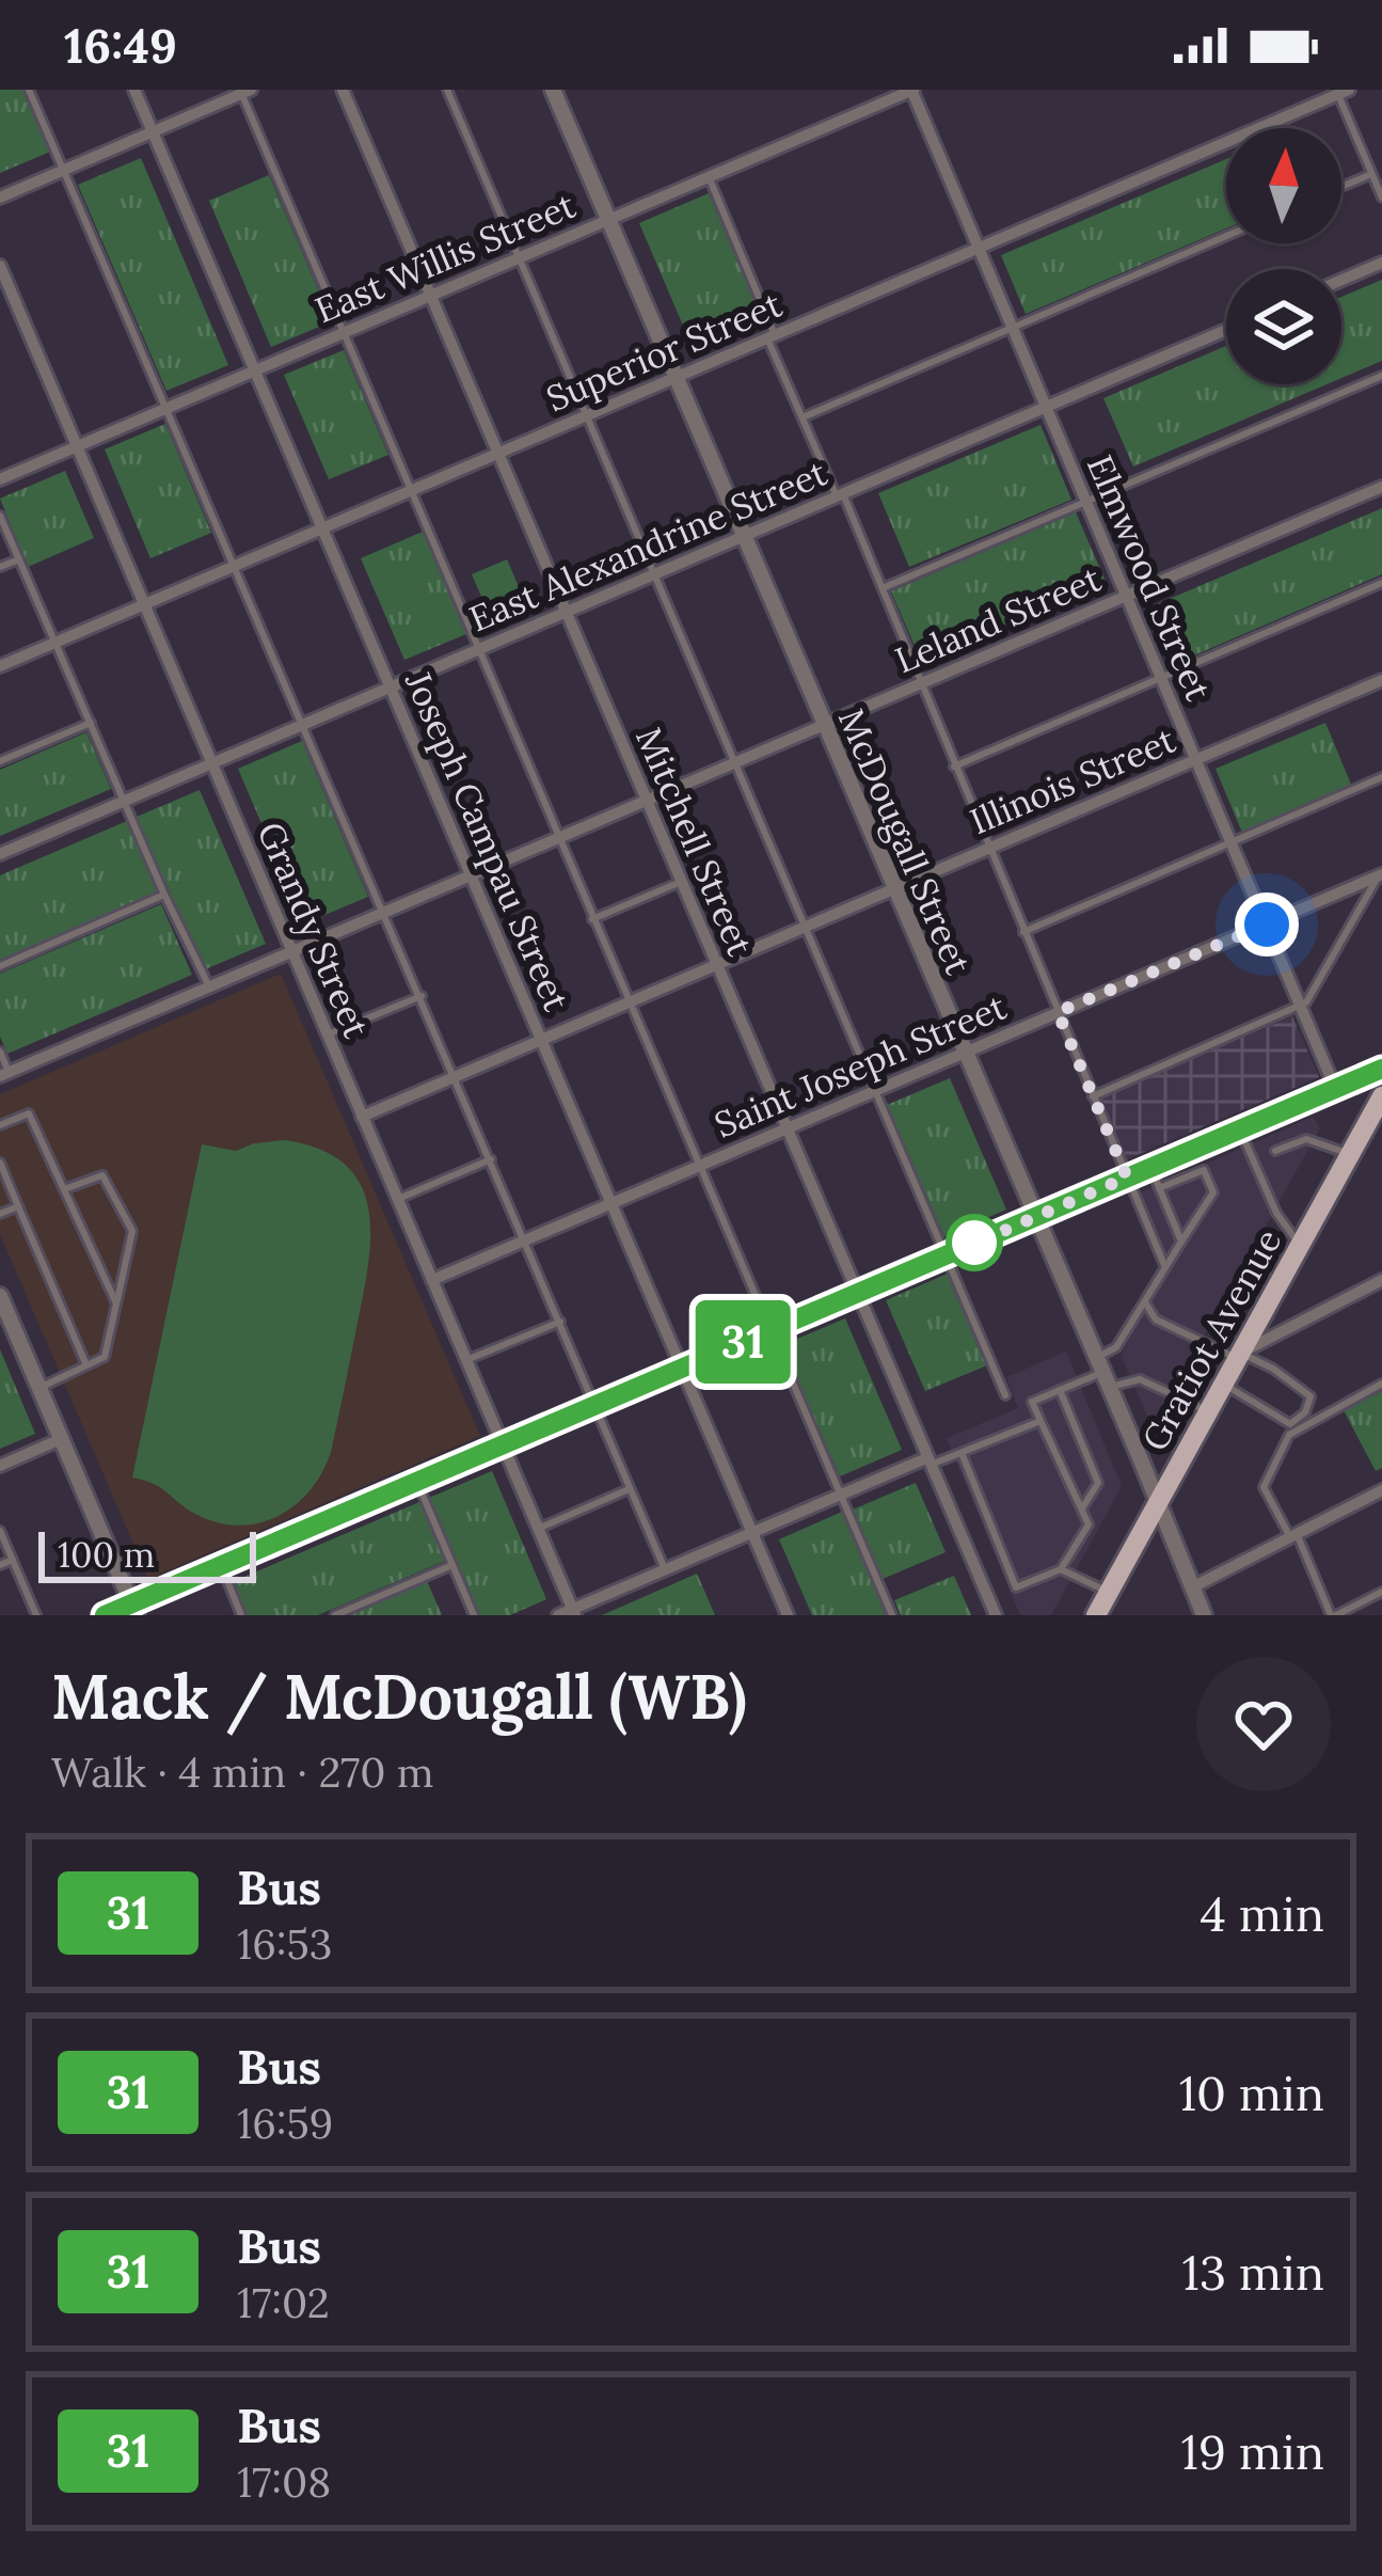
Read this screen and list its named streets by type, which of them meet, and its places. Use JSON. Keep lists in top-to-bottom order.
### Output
{
  "streets": {
    "main road": ["Gratiot Avenue"],
    "street": [
      "East Willis Street",
      "Superior Street",
      "East Alexandrine Street",
      "Elmwood Street",
      "Leland Street",
      "Illinois Street",
      "Joseph Campau Street",
      "Mitchell Street",
      "McDougall Street",
      "Grandy Street",
      "Saint Joseph Street"
    ]
  },
  "crossings": [
    ["East Willis Street", "Elmwood Street"],
    ["East Willis Street", "Joseph Campau Street"],
    ["East Willis Street", "Mitchell Street"],
    ["East Willis Street", "McDougall Street"],
    ["East Willis Street", "Grandy Street"],
    ["Superior Street", "Elmwood Street"],
    ["Superior Street", "Joseph Campau Street"],
    ["Superior Street", "Mitchell Street"],
    ["Superior Street", "McDougall Street"],
    ["Superior Street", "Grandy Street"],
    ["East Alexandrine Street", "Elmwood Street"],
    ["East Alexandrine Street", "Joseph Campau Street"],
    ["East Alexandrine Street", "Mitchell Street"],
    ["East Alexandrine Street", "McDougall Street"],
    ["East Alexandrine Street", "Grandy Street"],
    ["Elmwood Street", "Leland Street"],
    ["Elmwood Street", "Illinois Street"],
    ["Elmwood Street", "Saint Joseph Street"],
    ["Leland Street", "Joseph Campau Street"],
    ["Leland Street", "Mitchell Street"],
    ["Leland Street", "McDougall Street"],
    ["Leland Street", "Grandy Street"],
    ["Illinois Street", "Joseph Campau Street"],
    ["Illinois Street", "Mitchell Street"],
    ["Illinois Street", "McDougall Street"],
    ["Illinois Street", "Grandy Street"],
    ["Joseph Campau Street", "Saint Joseph Street"],
    ["Mitchell Street", "Saint Joseph Street"],
    ["McDougall Street", "Saint Joseph Street"],
    ["McDougall Street", "Gratiot Avenue"],
    ["Grandy Street", "Saint Joseph Street"]
  ],
  "lines": ["bus line 31"],
  "scale_bar": "100 m",
  "north": "top",
  "page": {
    "status": "16:49",
    "on_map": "31",
    "scale": "100 m",
    "heading": ["Mack / McDougall (WB)", "Walk · 4 min · 270 m"],
    "list": [
      {
        "mark": "31",
        "name": "Bus",
        "note": "16:53",
        "value": "4 min"
      },
      {
        "mark": "31",
        "name": "Bus",
        "note": "16:59",
        "value": "10 min"
      },
      {
        "mark": "31",
        "name": "Bus",
        "note": "17:02",
        "value": "13 min"
      },
      {
        "mark": "31",
        "name": "Bus",
        "note": "17:08",
        "value": "19 min"
      }
    ]
  }
}
